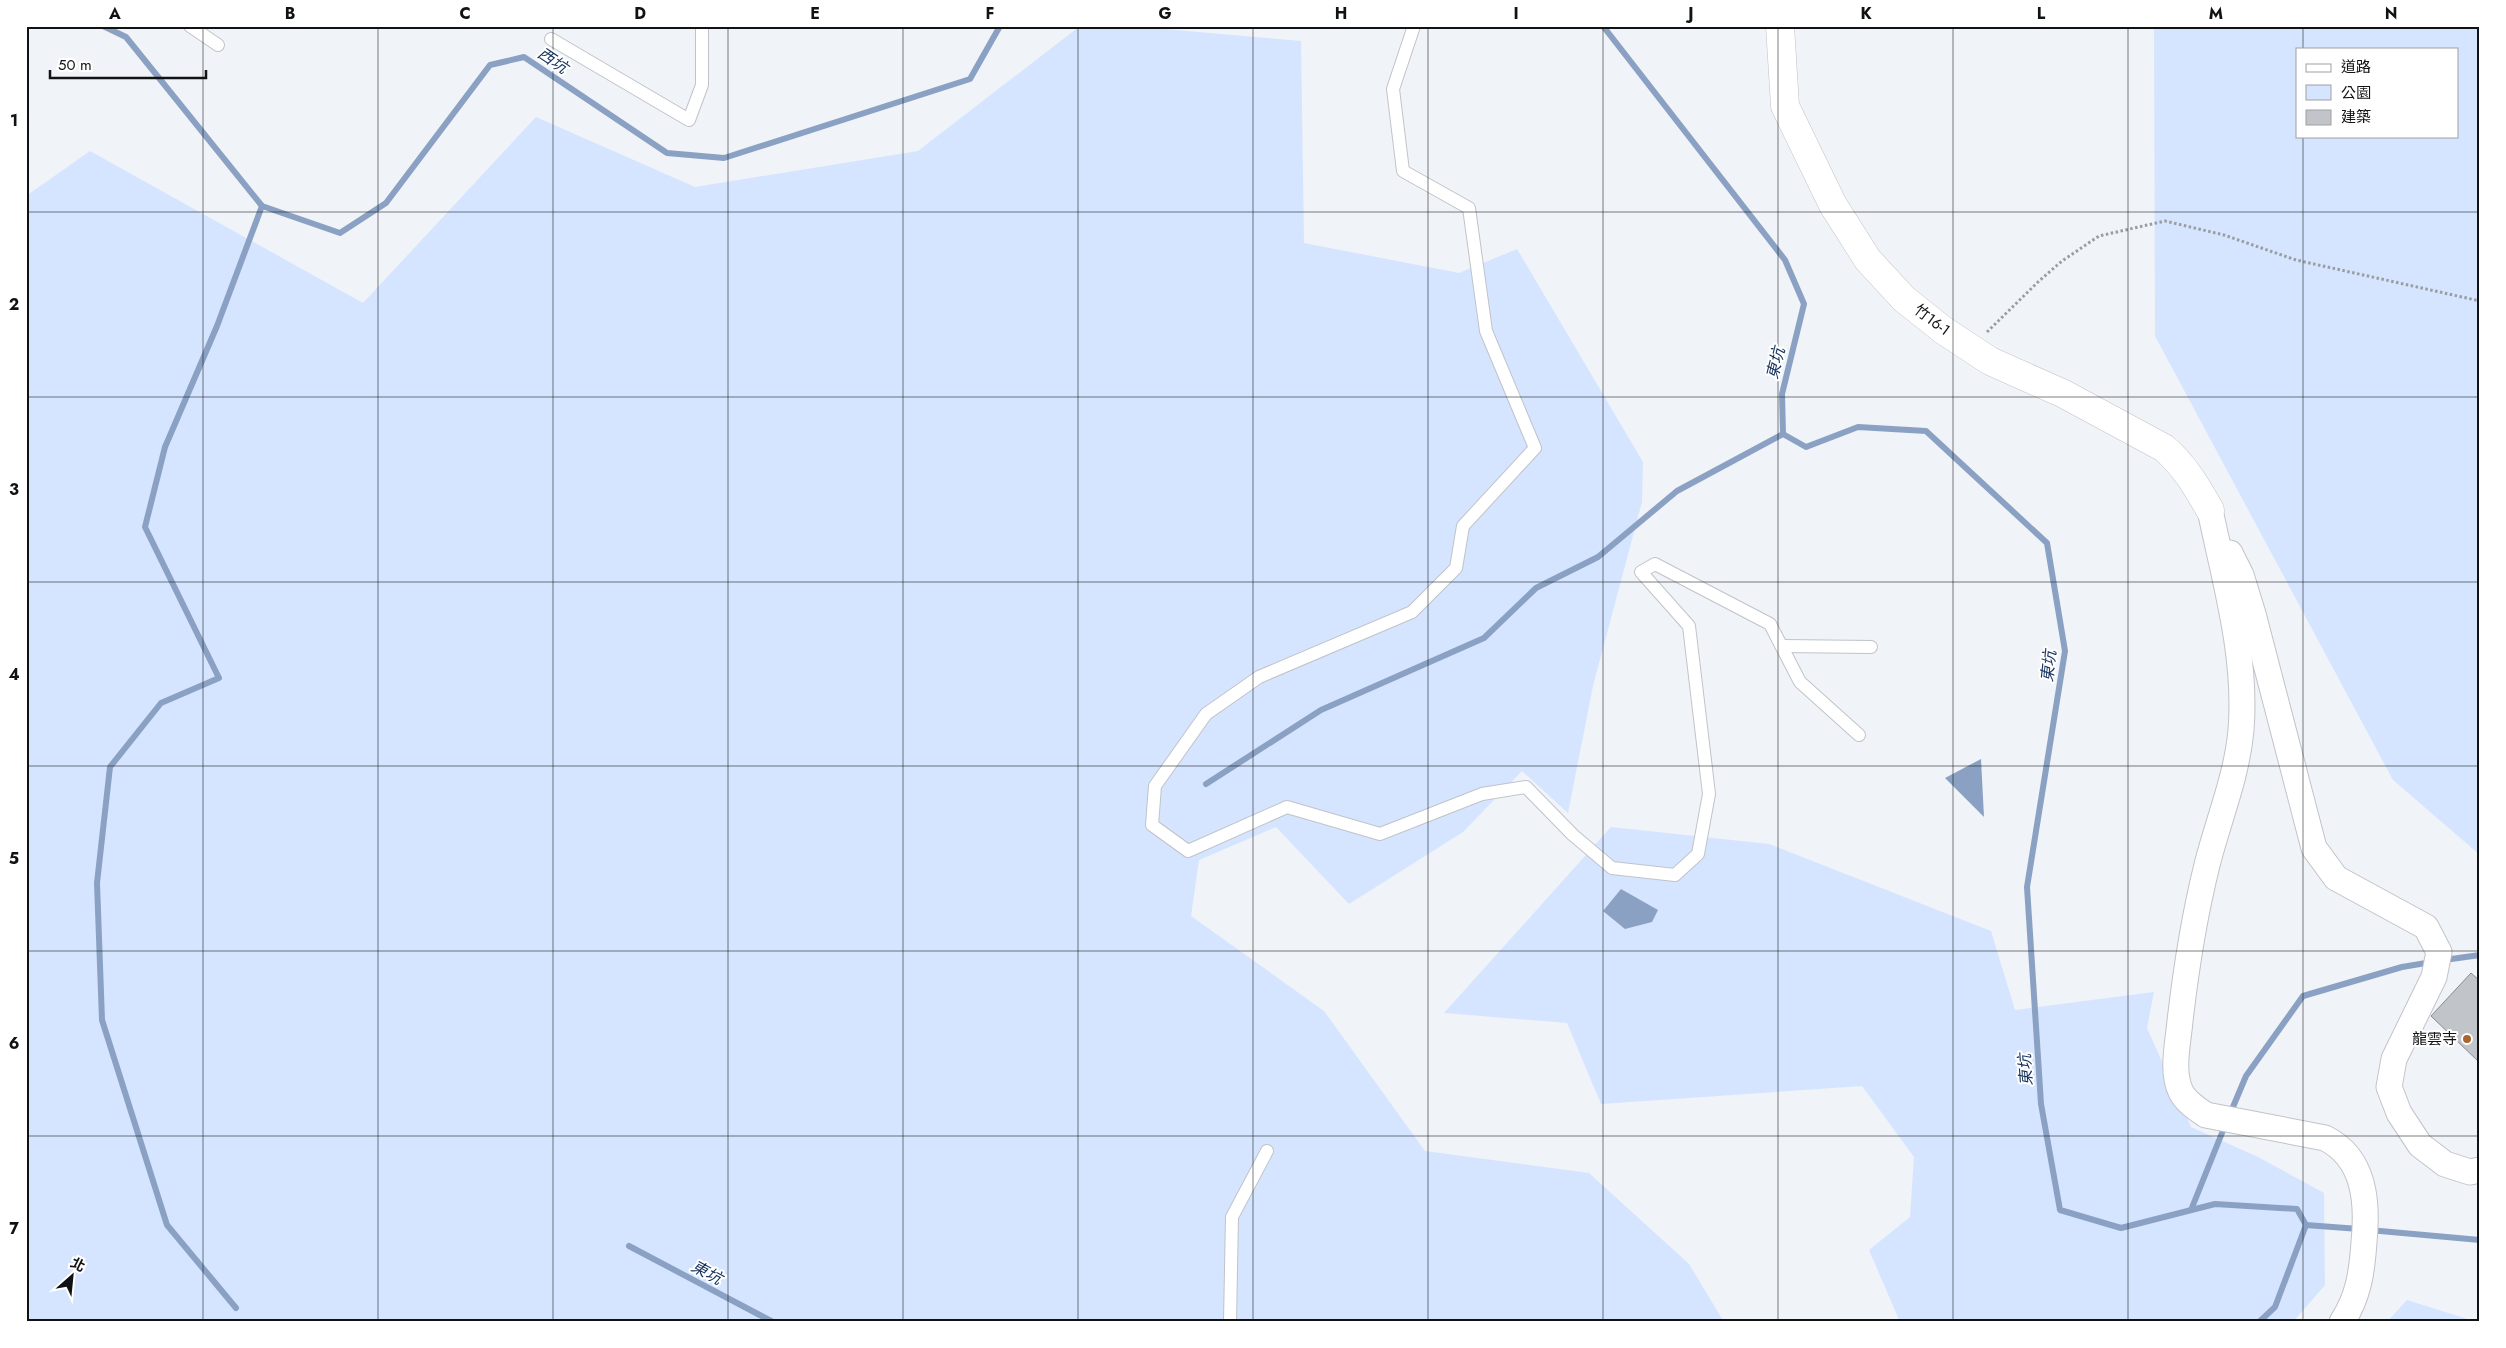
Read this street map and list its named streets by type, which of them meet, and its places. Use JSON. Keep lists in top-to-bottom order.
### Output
{
  "streets": {
    "street": ["竹16-1"]
  },
  "water": ["西坑", "東坑"],
  "places": ["龍雲寺"],
  "legend": ["道路", "公園", "建築"],
  "scale_bar": "50 m",
  "north": "top right",
  "grid": {
    "columns": [
      "A",
      "B",
      "C",
      "D",
      "E",
      "F",
      "G",
      "H",
      "I",
      "J",
      "K",
      "L",
      "M",
      "N"
    ],
    "rows": [
      "1",
      "2",
      "3",
      "4",
      "5",
      "6",
      "7"
    ]
  }
}
